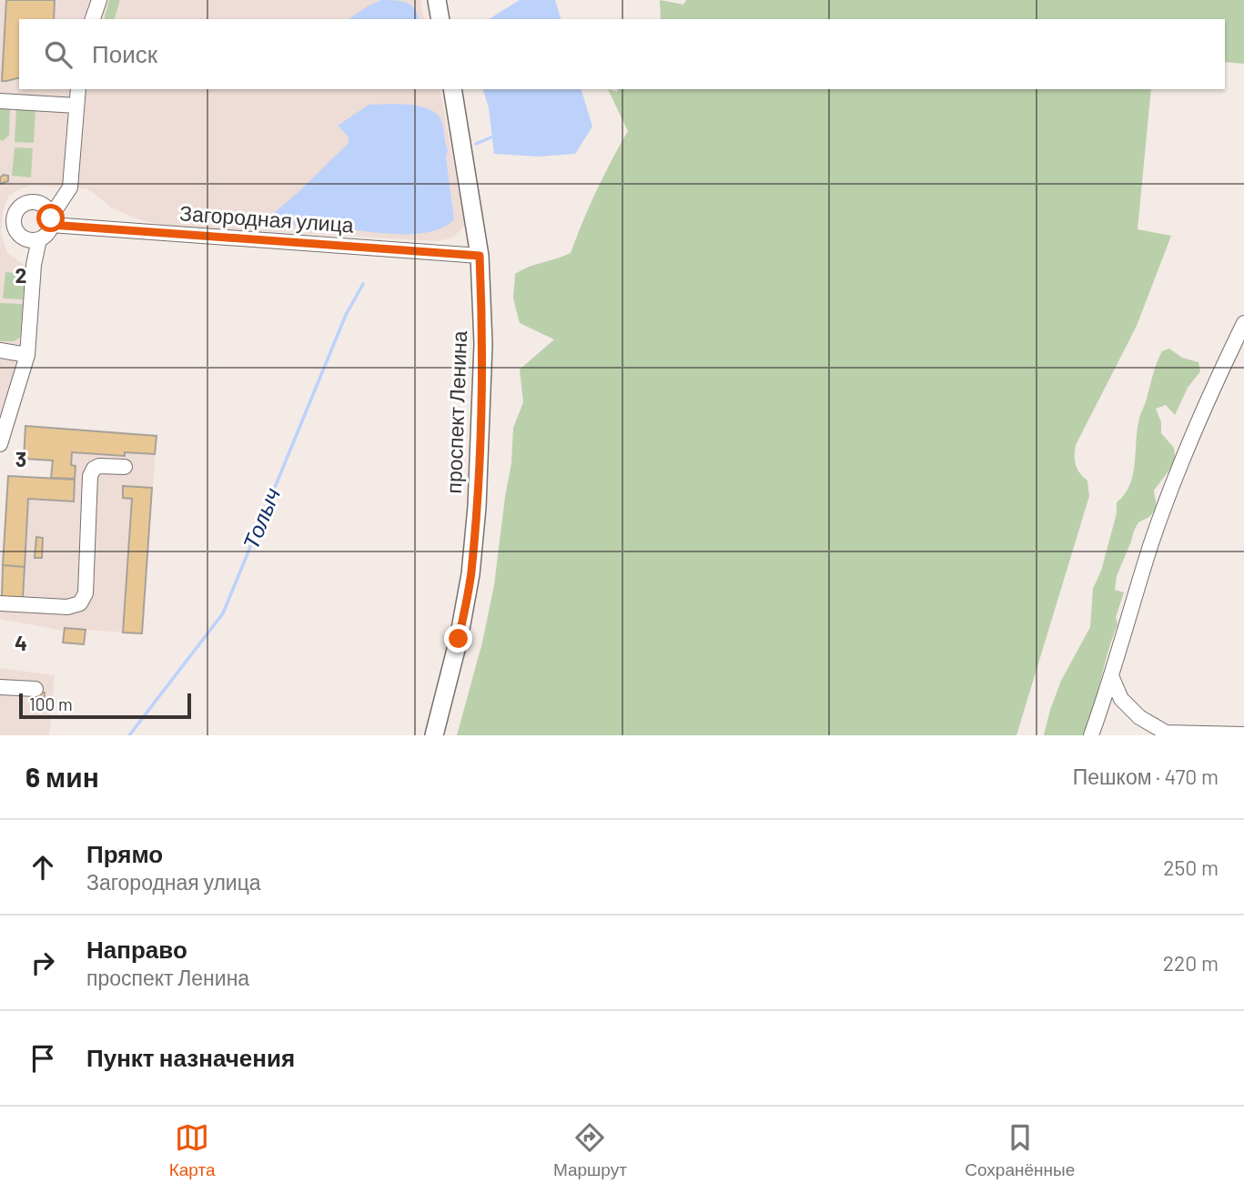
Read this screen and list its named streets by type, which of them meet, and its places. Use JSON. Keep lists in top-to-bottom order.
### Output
{
  "streets": {
    "main road": ["проспект Ленина"],
    "street": ["Загородная улица"]
  },
  "crossings": [
    ["Загородная улица", "проспект Ленина"]
  ],
  "water": ["Толыч"],
  "scale_bar": "100 m",
  "page": {
    "search": "Поиск",
    "scale": "100 m",
    "heading": ["6 мин", "Пешком · 470 m"],
    "list": [
      ["Прямо", "Загородная улица", "250 m"],
      ["Направо", "проспект Ленина", "220 m"],
      "Пункт назначения"
    ],
    "nav": ["Карта", "Маршрут", "Сохранённые"]
  },
  "grid": {
    "rows": ["2", "3", "4"]
  }
}
